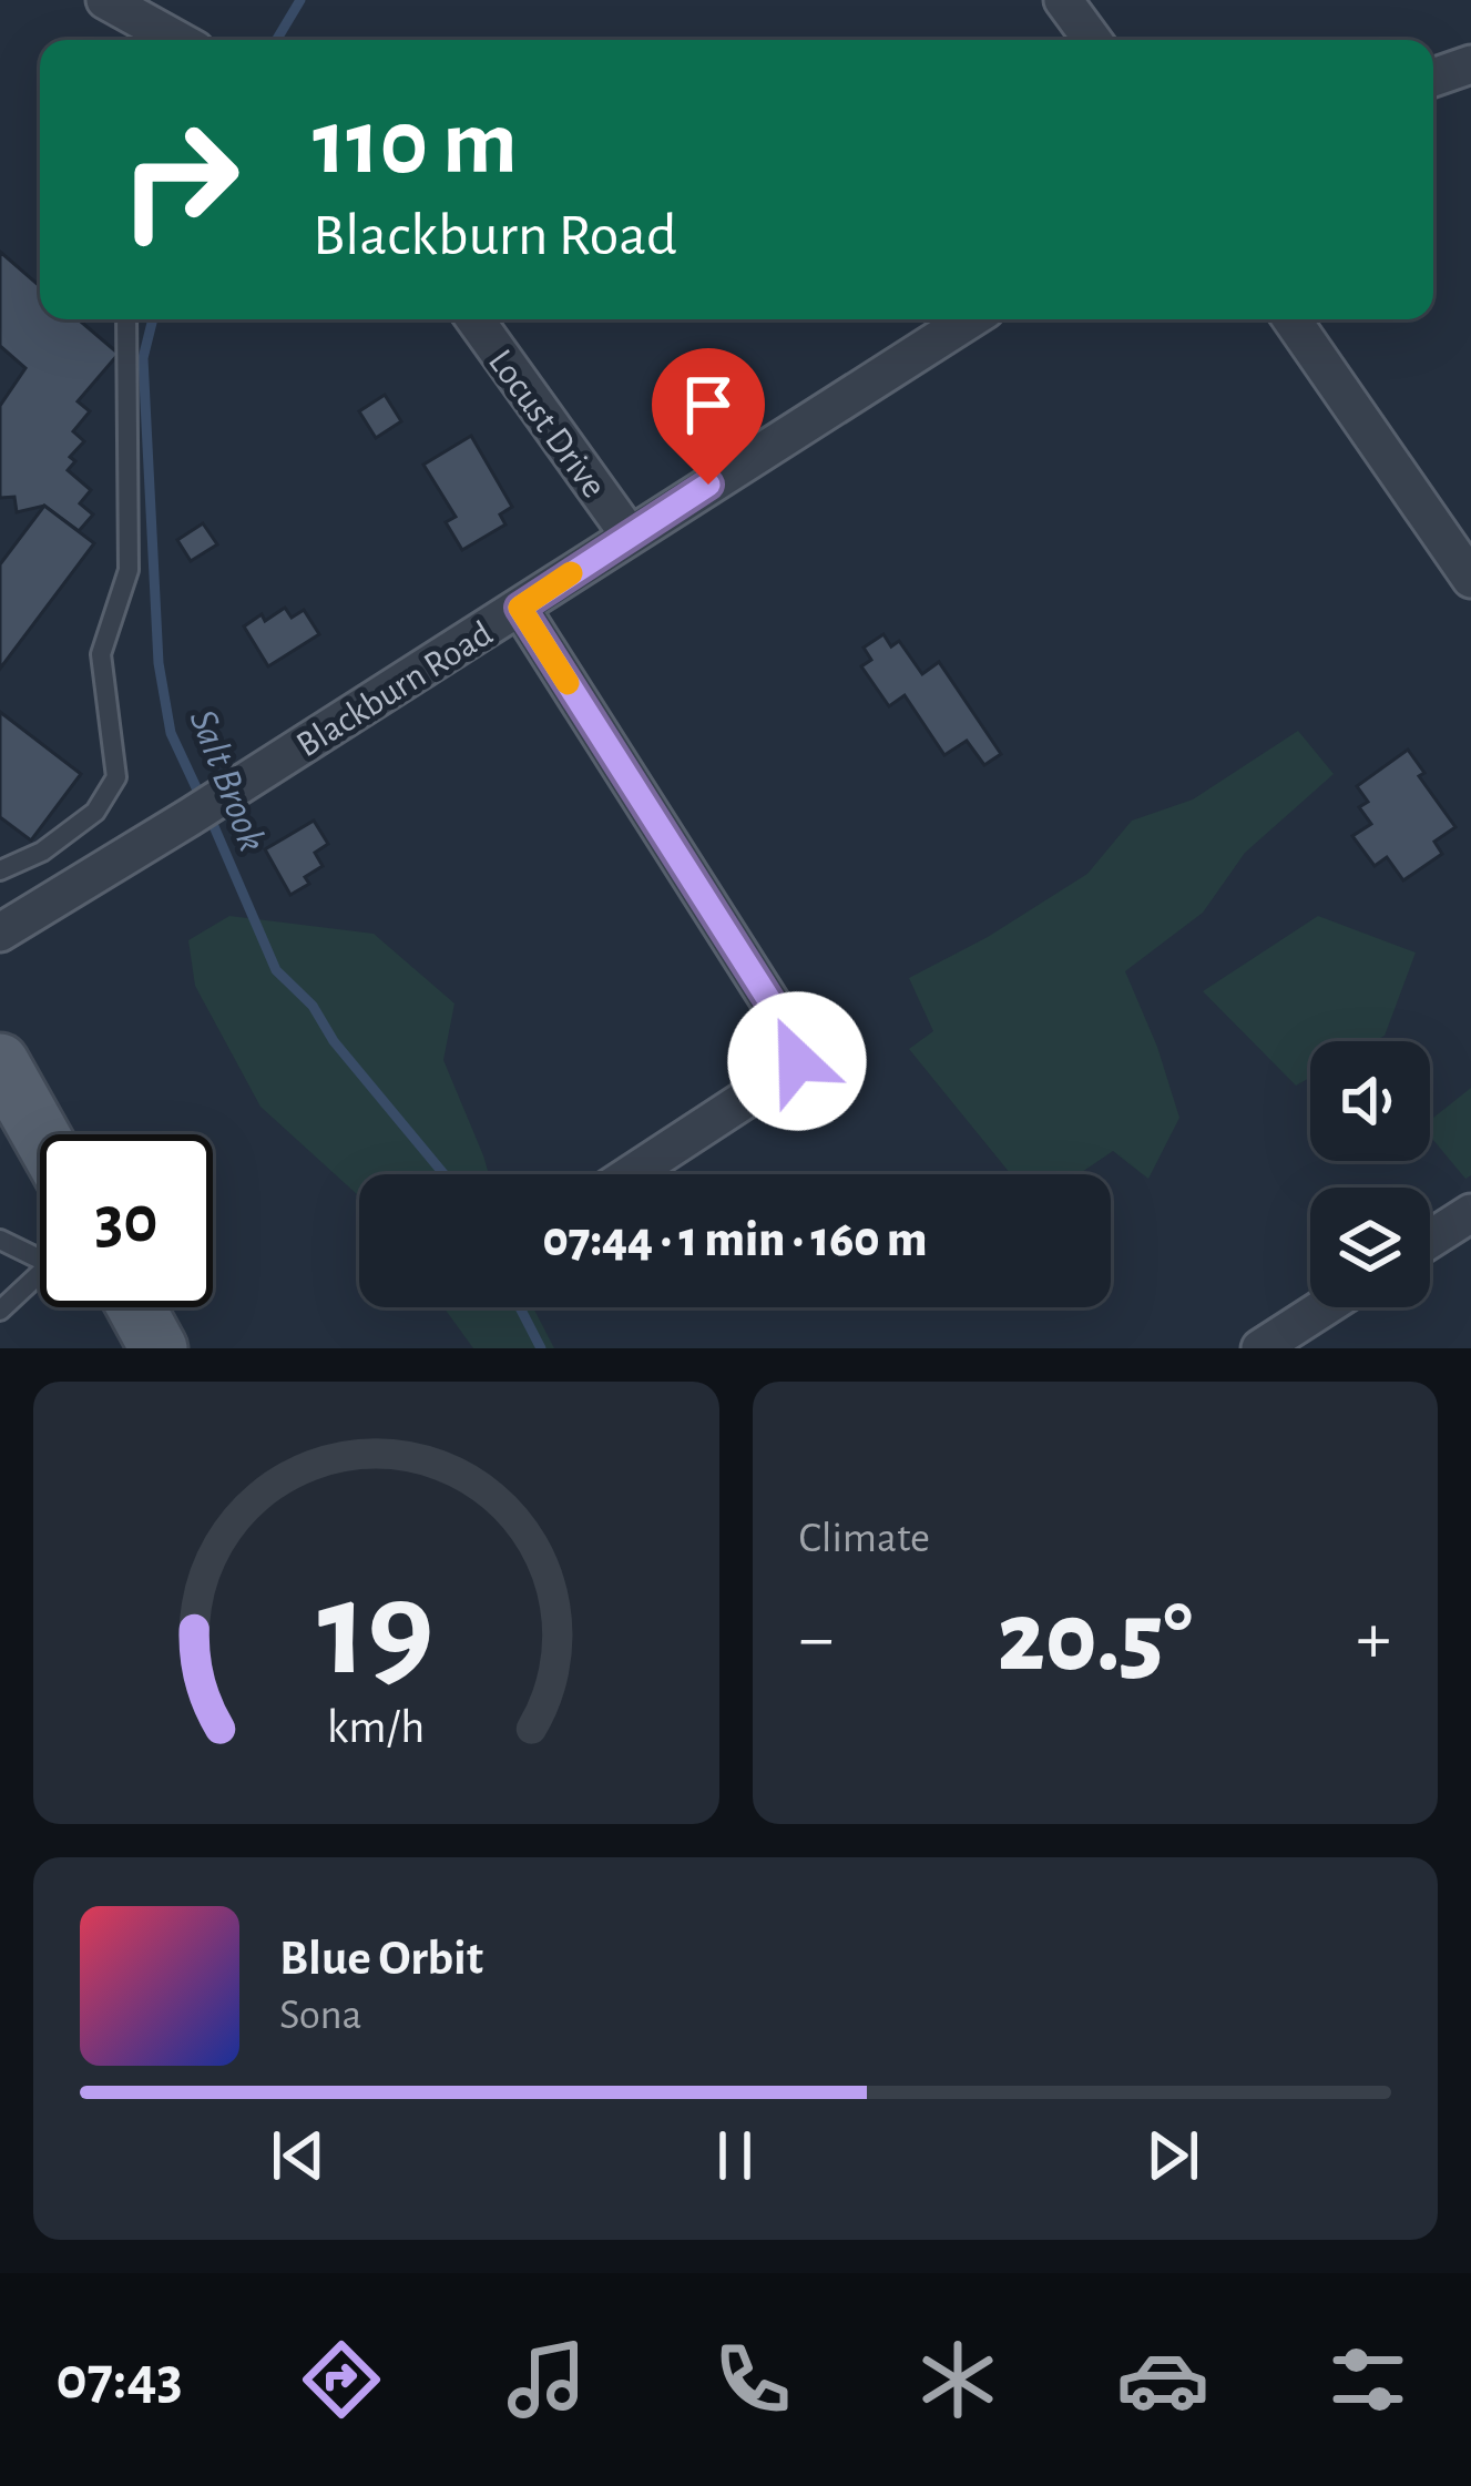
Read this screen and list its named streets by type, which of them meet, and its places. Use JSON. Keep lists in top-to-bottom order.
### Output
{
  "streets": {
    "street": ["Locust Drive", "Blackburn Road"]
  },
  "crossings": [
    ["Locust Drive", "Blackburn Road"]
  ],
  "water": ["Salt Brook"],
  "page": {
    "turn": ["110 m", "Blackburn Road"],
    "limit": "30",
    "trip": "07:44 · 1 min · 160 m",
    "tile": "Climate",
    "heat": ["−", "20.5°", "+"],
    "song": ["Blue Orbit", "Sona"],
    "tabs": "07:43",
    "gauge": ["19", "km/h"]
  }
}
